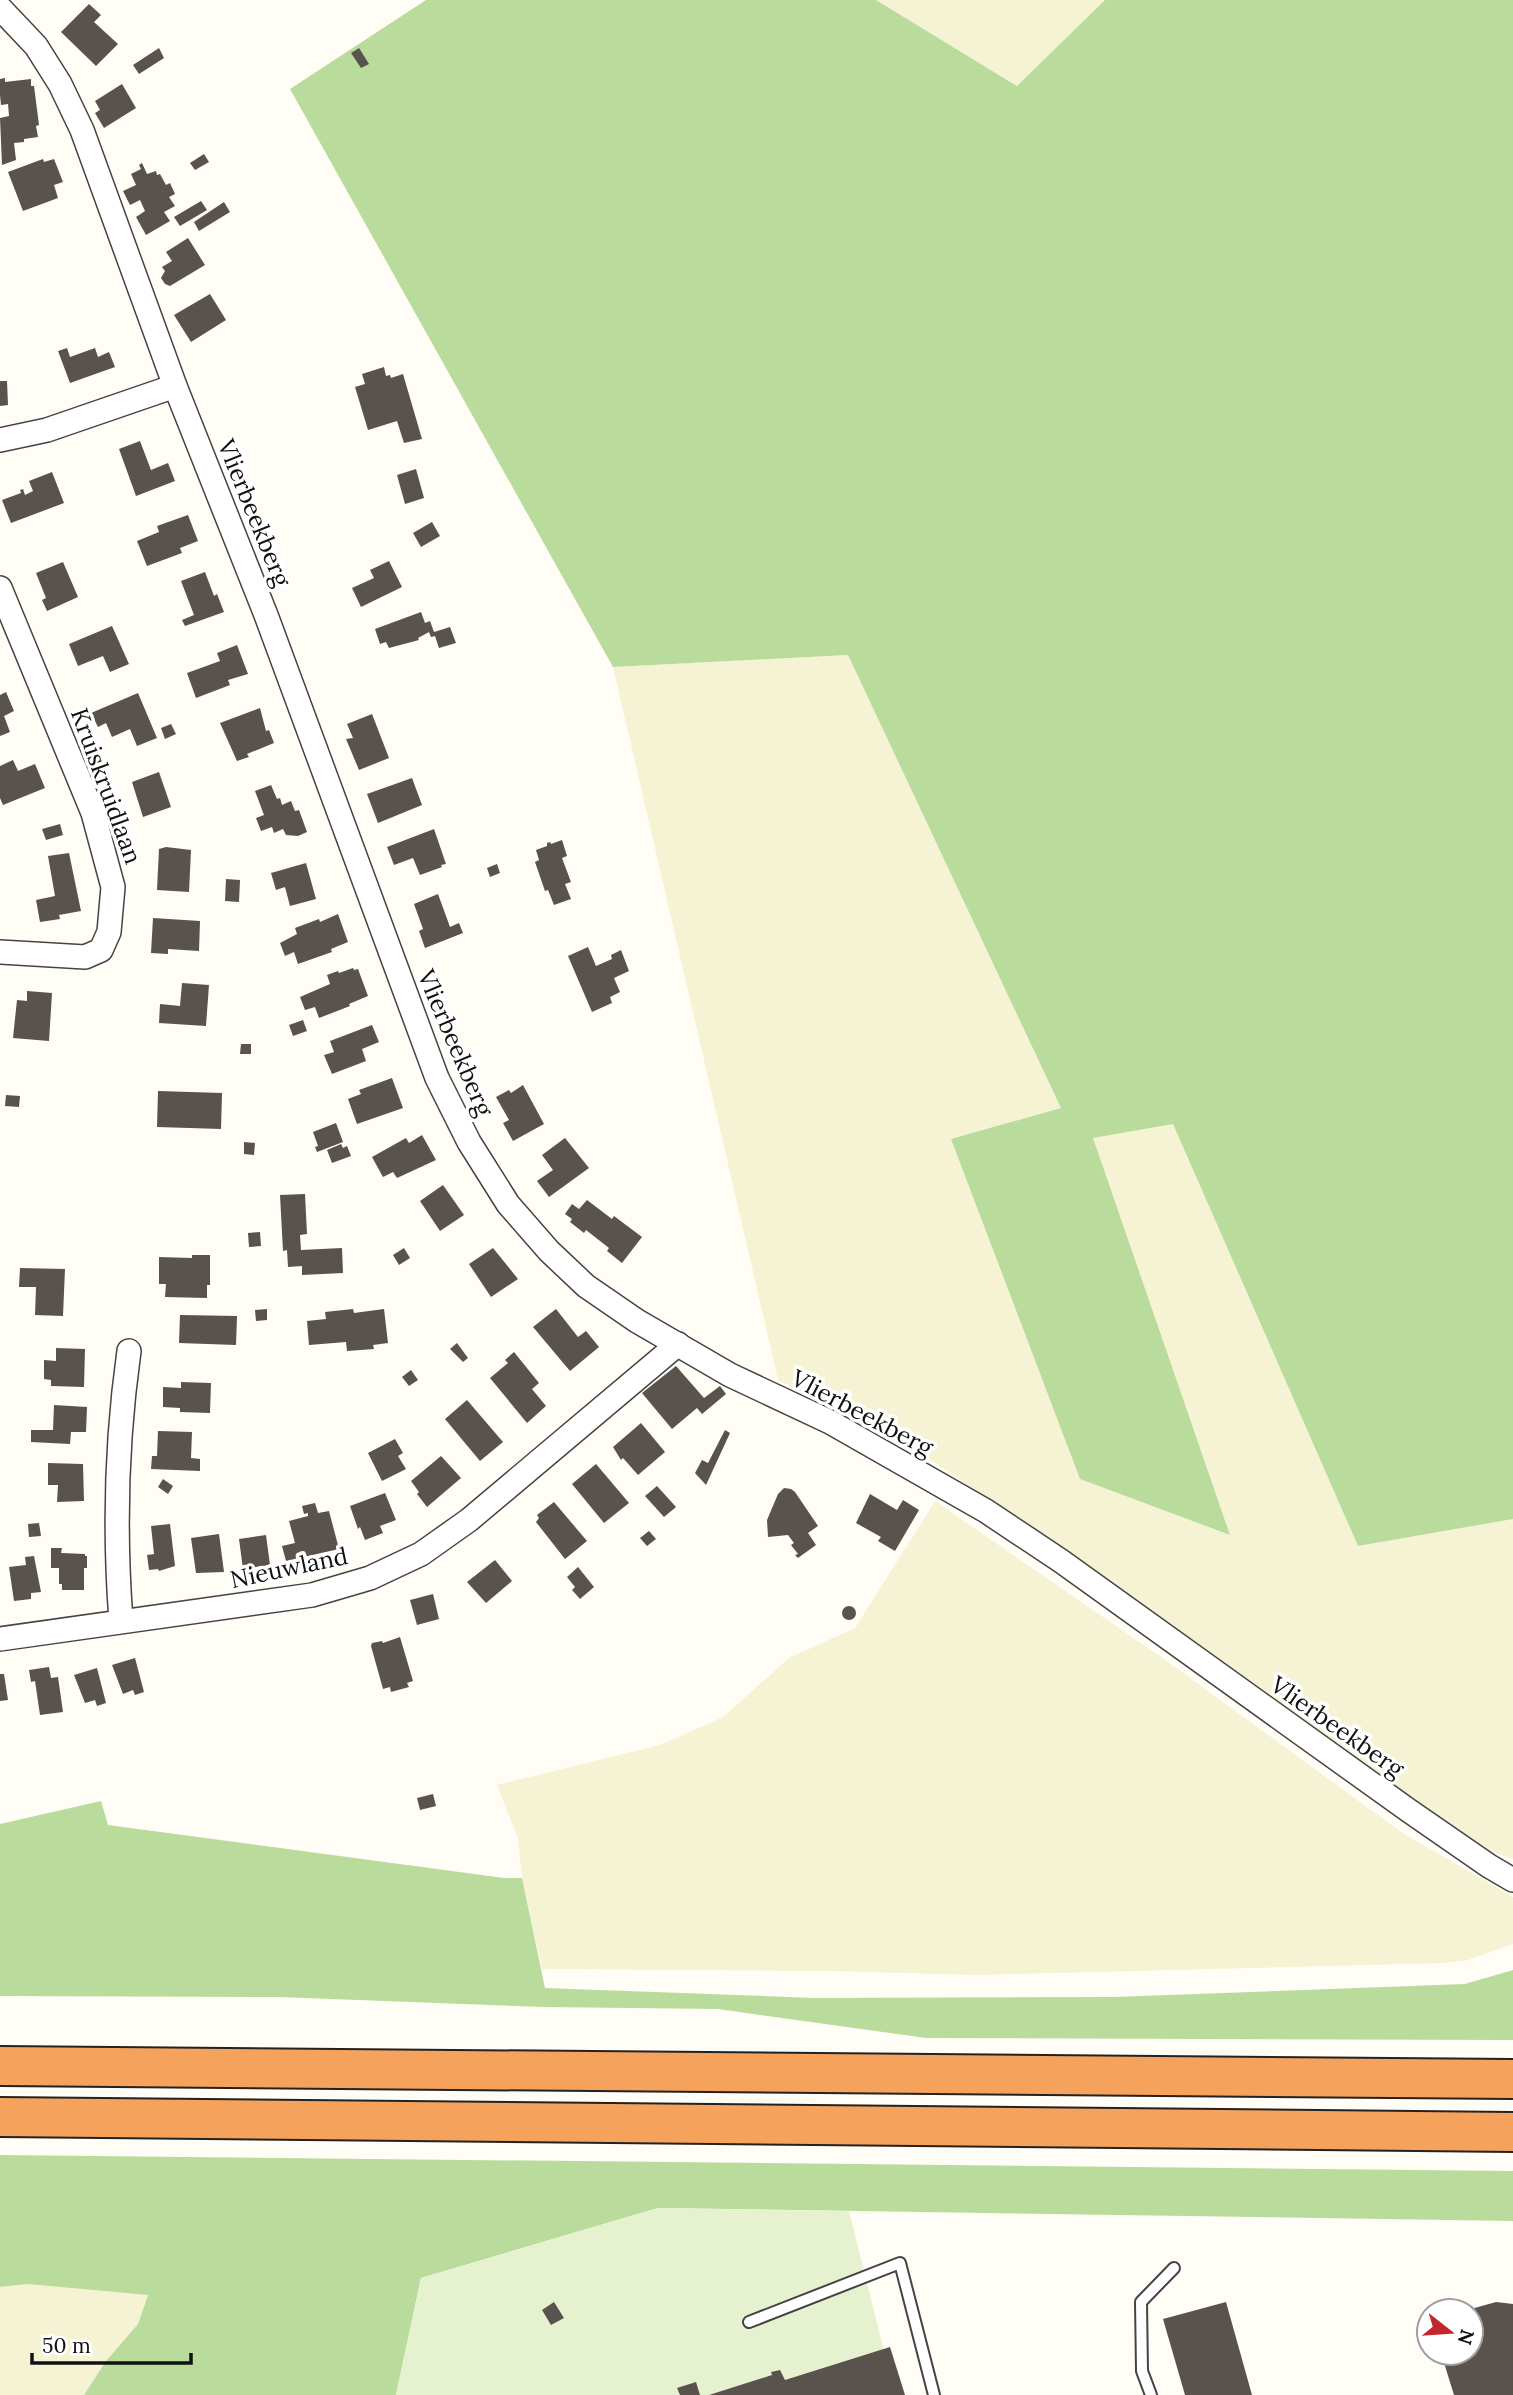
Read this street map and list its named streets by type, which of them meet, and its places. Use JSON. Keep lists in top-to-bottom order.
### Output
{
  "streets": {
    "street": ["Vlierbeekberg", "Kruiskruidlaan", "Nieuwland"]
  },
  "crossings": [
    ["Vlierbeekberg", "Nieuwland"]
  ],
  "scale_bar": "50 m",
  "north": "right"
}
